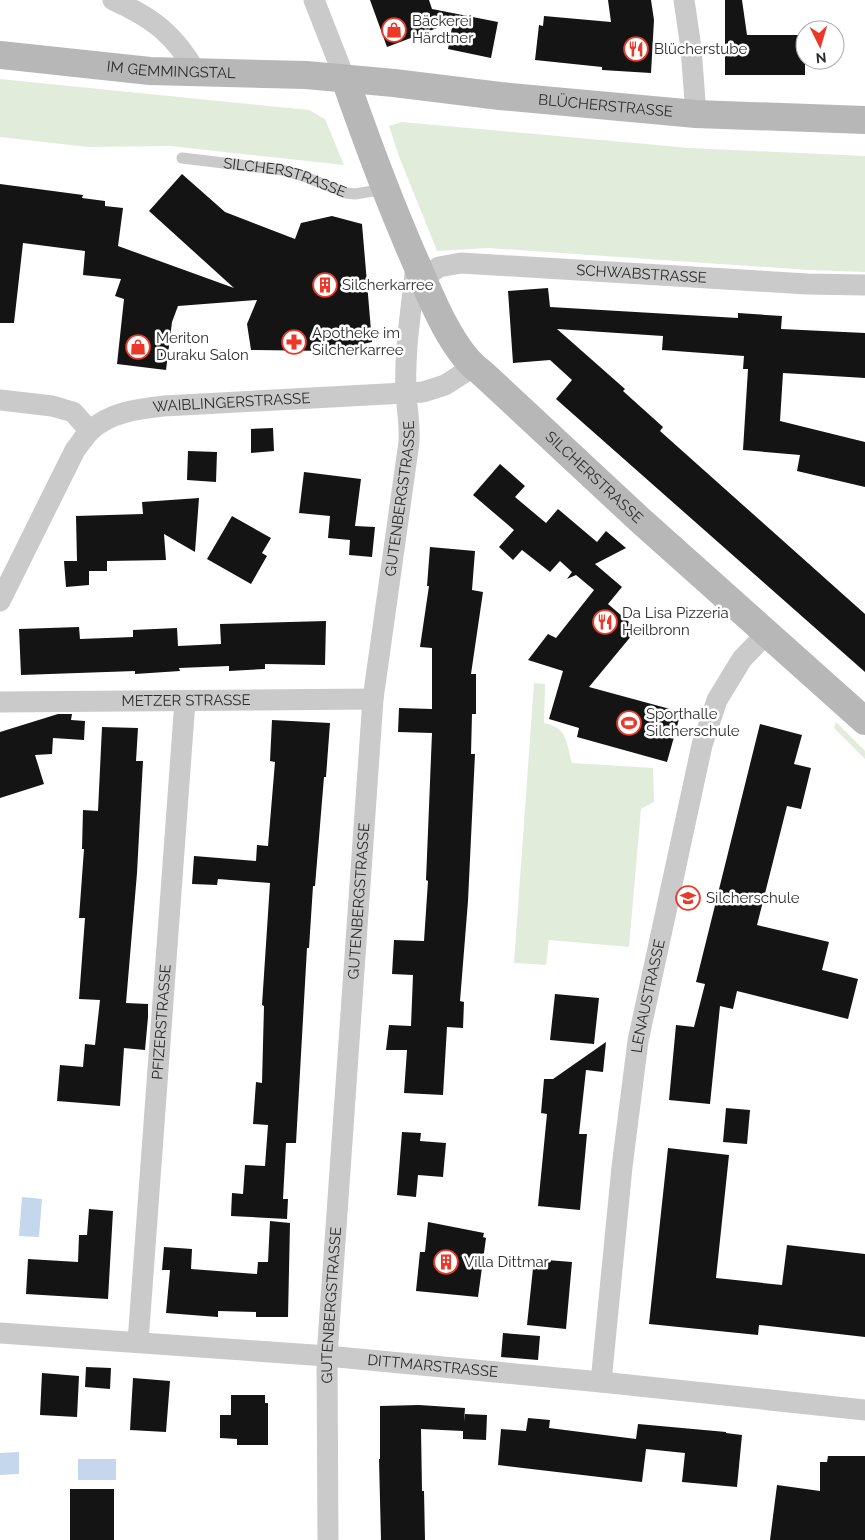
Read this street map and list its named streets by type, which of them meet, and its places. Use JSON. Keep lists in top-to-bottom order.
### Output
{
  "streets": {
    "street": [
      "IM GEMMINGSTAL",
      "BLÜCHERSTRASSE",
      "SILCHERSTRASSE",
      "SCHWABSTRASSE",
      "WAIBLINGERSTRASSE",
      "GUTENBERGSTRASSE",
      "METZER STRASSE",
      "LENAUSTRASSE",
      "PFIZERSTRASSE",
      "DITTMARSTRASSE"
    ]
  },
  "crossings": [
    ["IM GEMMINGSTAL", "BLÜCHERSTRASSE"],
    ["IM GEMMINGSTAL", "SILCHERSTRASSE"],
    ["BLÜCHERSTRASSE", "SILCHERSTRASSE"],
    ["SILCHERSTRASSE", "SCHWABSTRASSE"],
    ["SILCHERSTRASSE", "WAIBLINGERSTRASSE"],
    ["SILCHERSTRASSE", "GUTENBERGSTRASSE"],
    ["SILCHERSTRASSE", "LENAUSTRASSE"],
    ["SCHWABSTRASSE", "GUTENBERGSTRASSE"],
    ["WAIBLINGERSTRASSE", "GUTENBERGSTRASSE"],
    ["GUTENBERGSTRASSE", "METZER STRASSE"],
    ["GUTENBERGSTRASSE", "DITTMARSTRASSE"],
    ["METZER STRASSE", "PFIZERSTRASSE"],
    ["LENAUSTRASSE", "DITTMARSTRASSE"],
    ["PFIZERSTRASSE", "DITTMARSTRASSE"]
  ],
  "places": {
    "shop": ["Bäckerei Härdtner", "Meriton Duraku Salon"],
    "restaurant": ["Blücherstube", "Da Lisa Pizzeria Heilbronn"],
    "building": ["Silcherkarree", "Villa Dittmar"],
    "pharmacy": ["Apotheke im Silcherkarree"],
    "sports": ["Sporthalle Silcherschule"],
    "school or university": ["Silcherschule"]
  },
  "north": "bottom"
}
